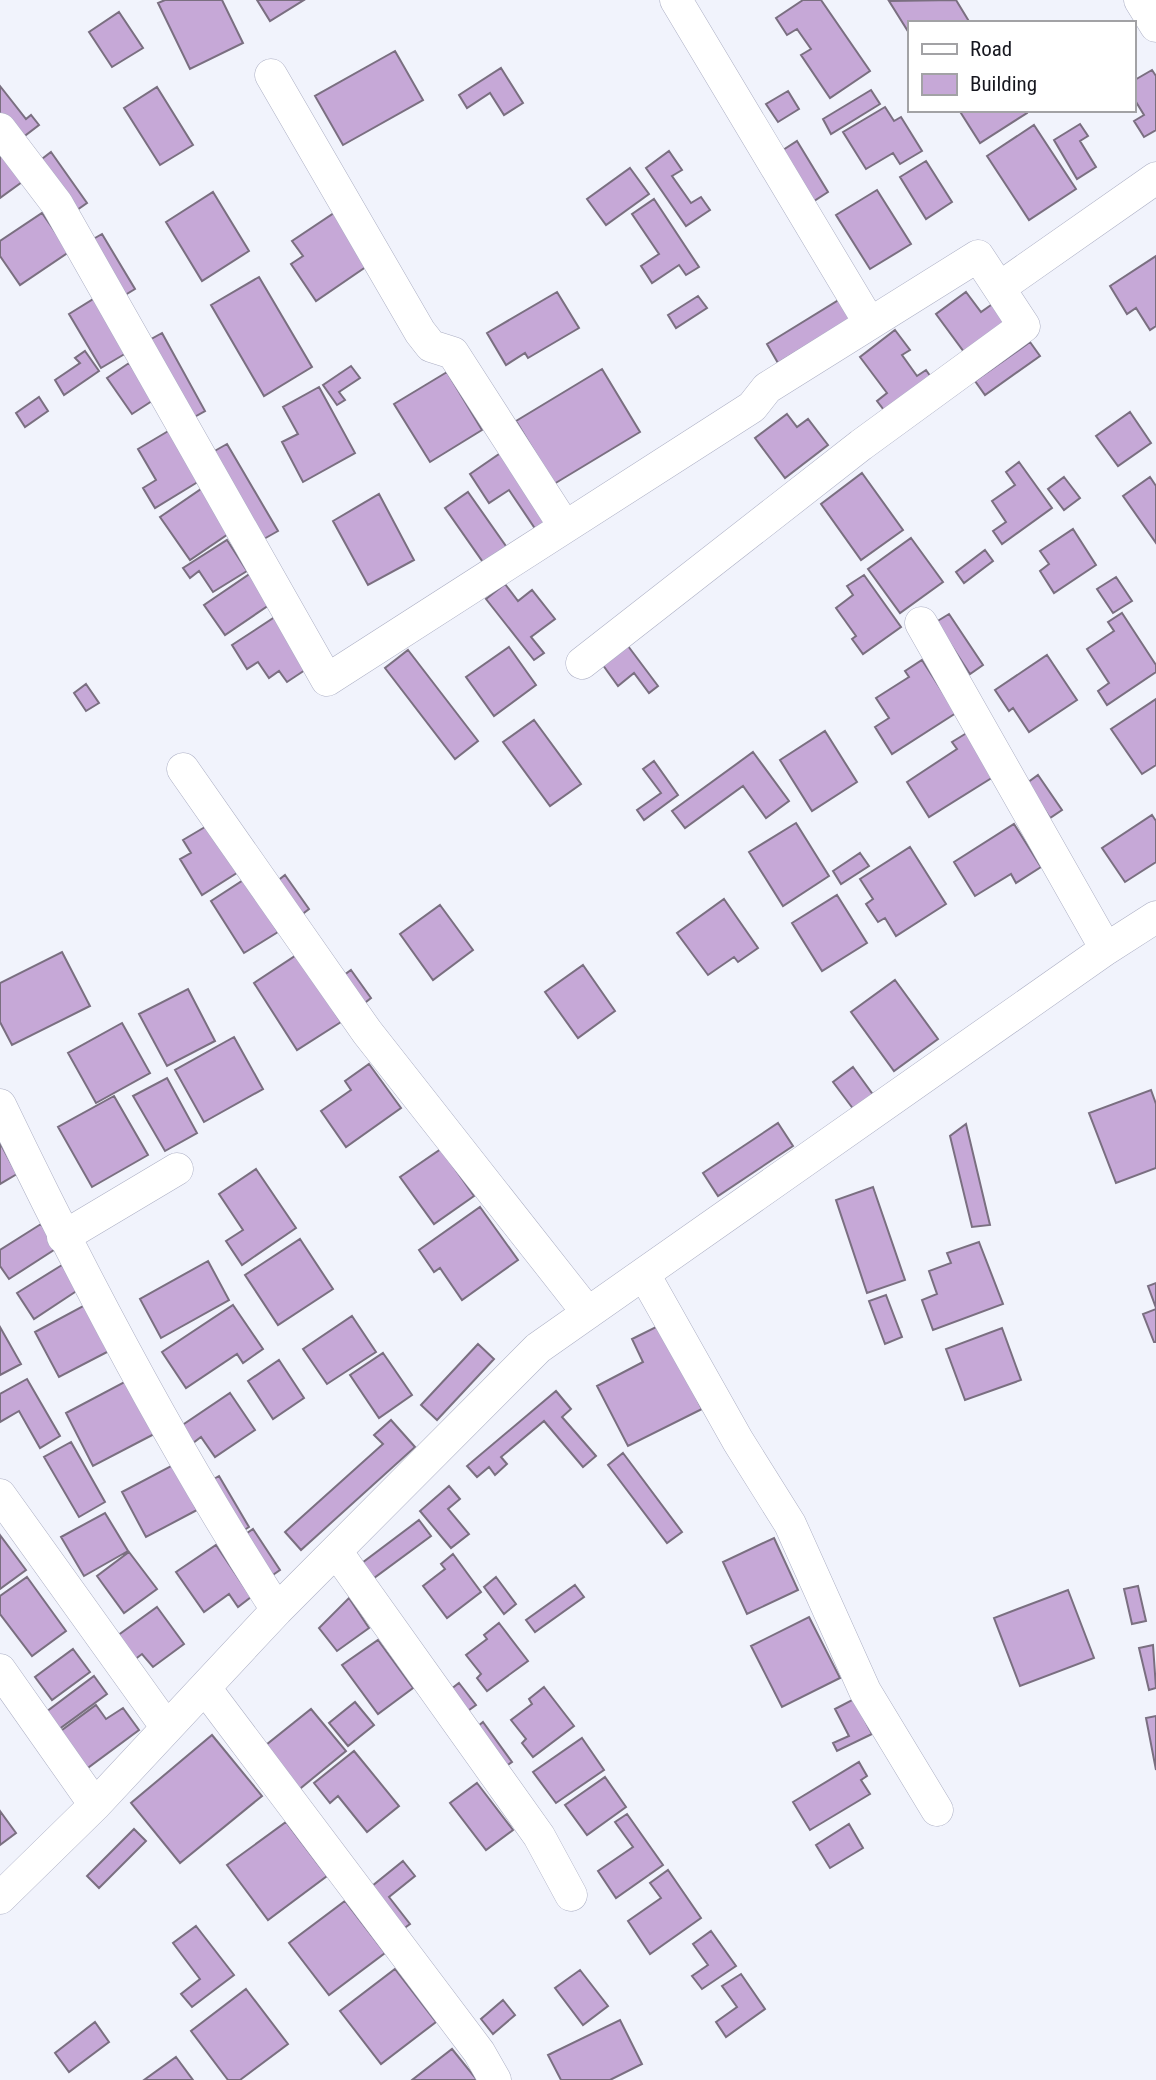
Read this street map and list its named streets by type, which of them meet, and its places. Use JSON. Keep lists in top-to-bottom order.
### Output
{
  "legend": ["Road", "Building"]
}
